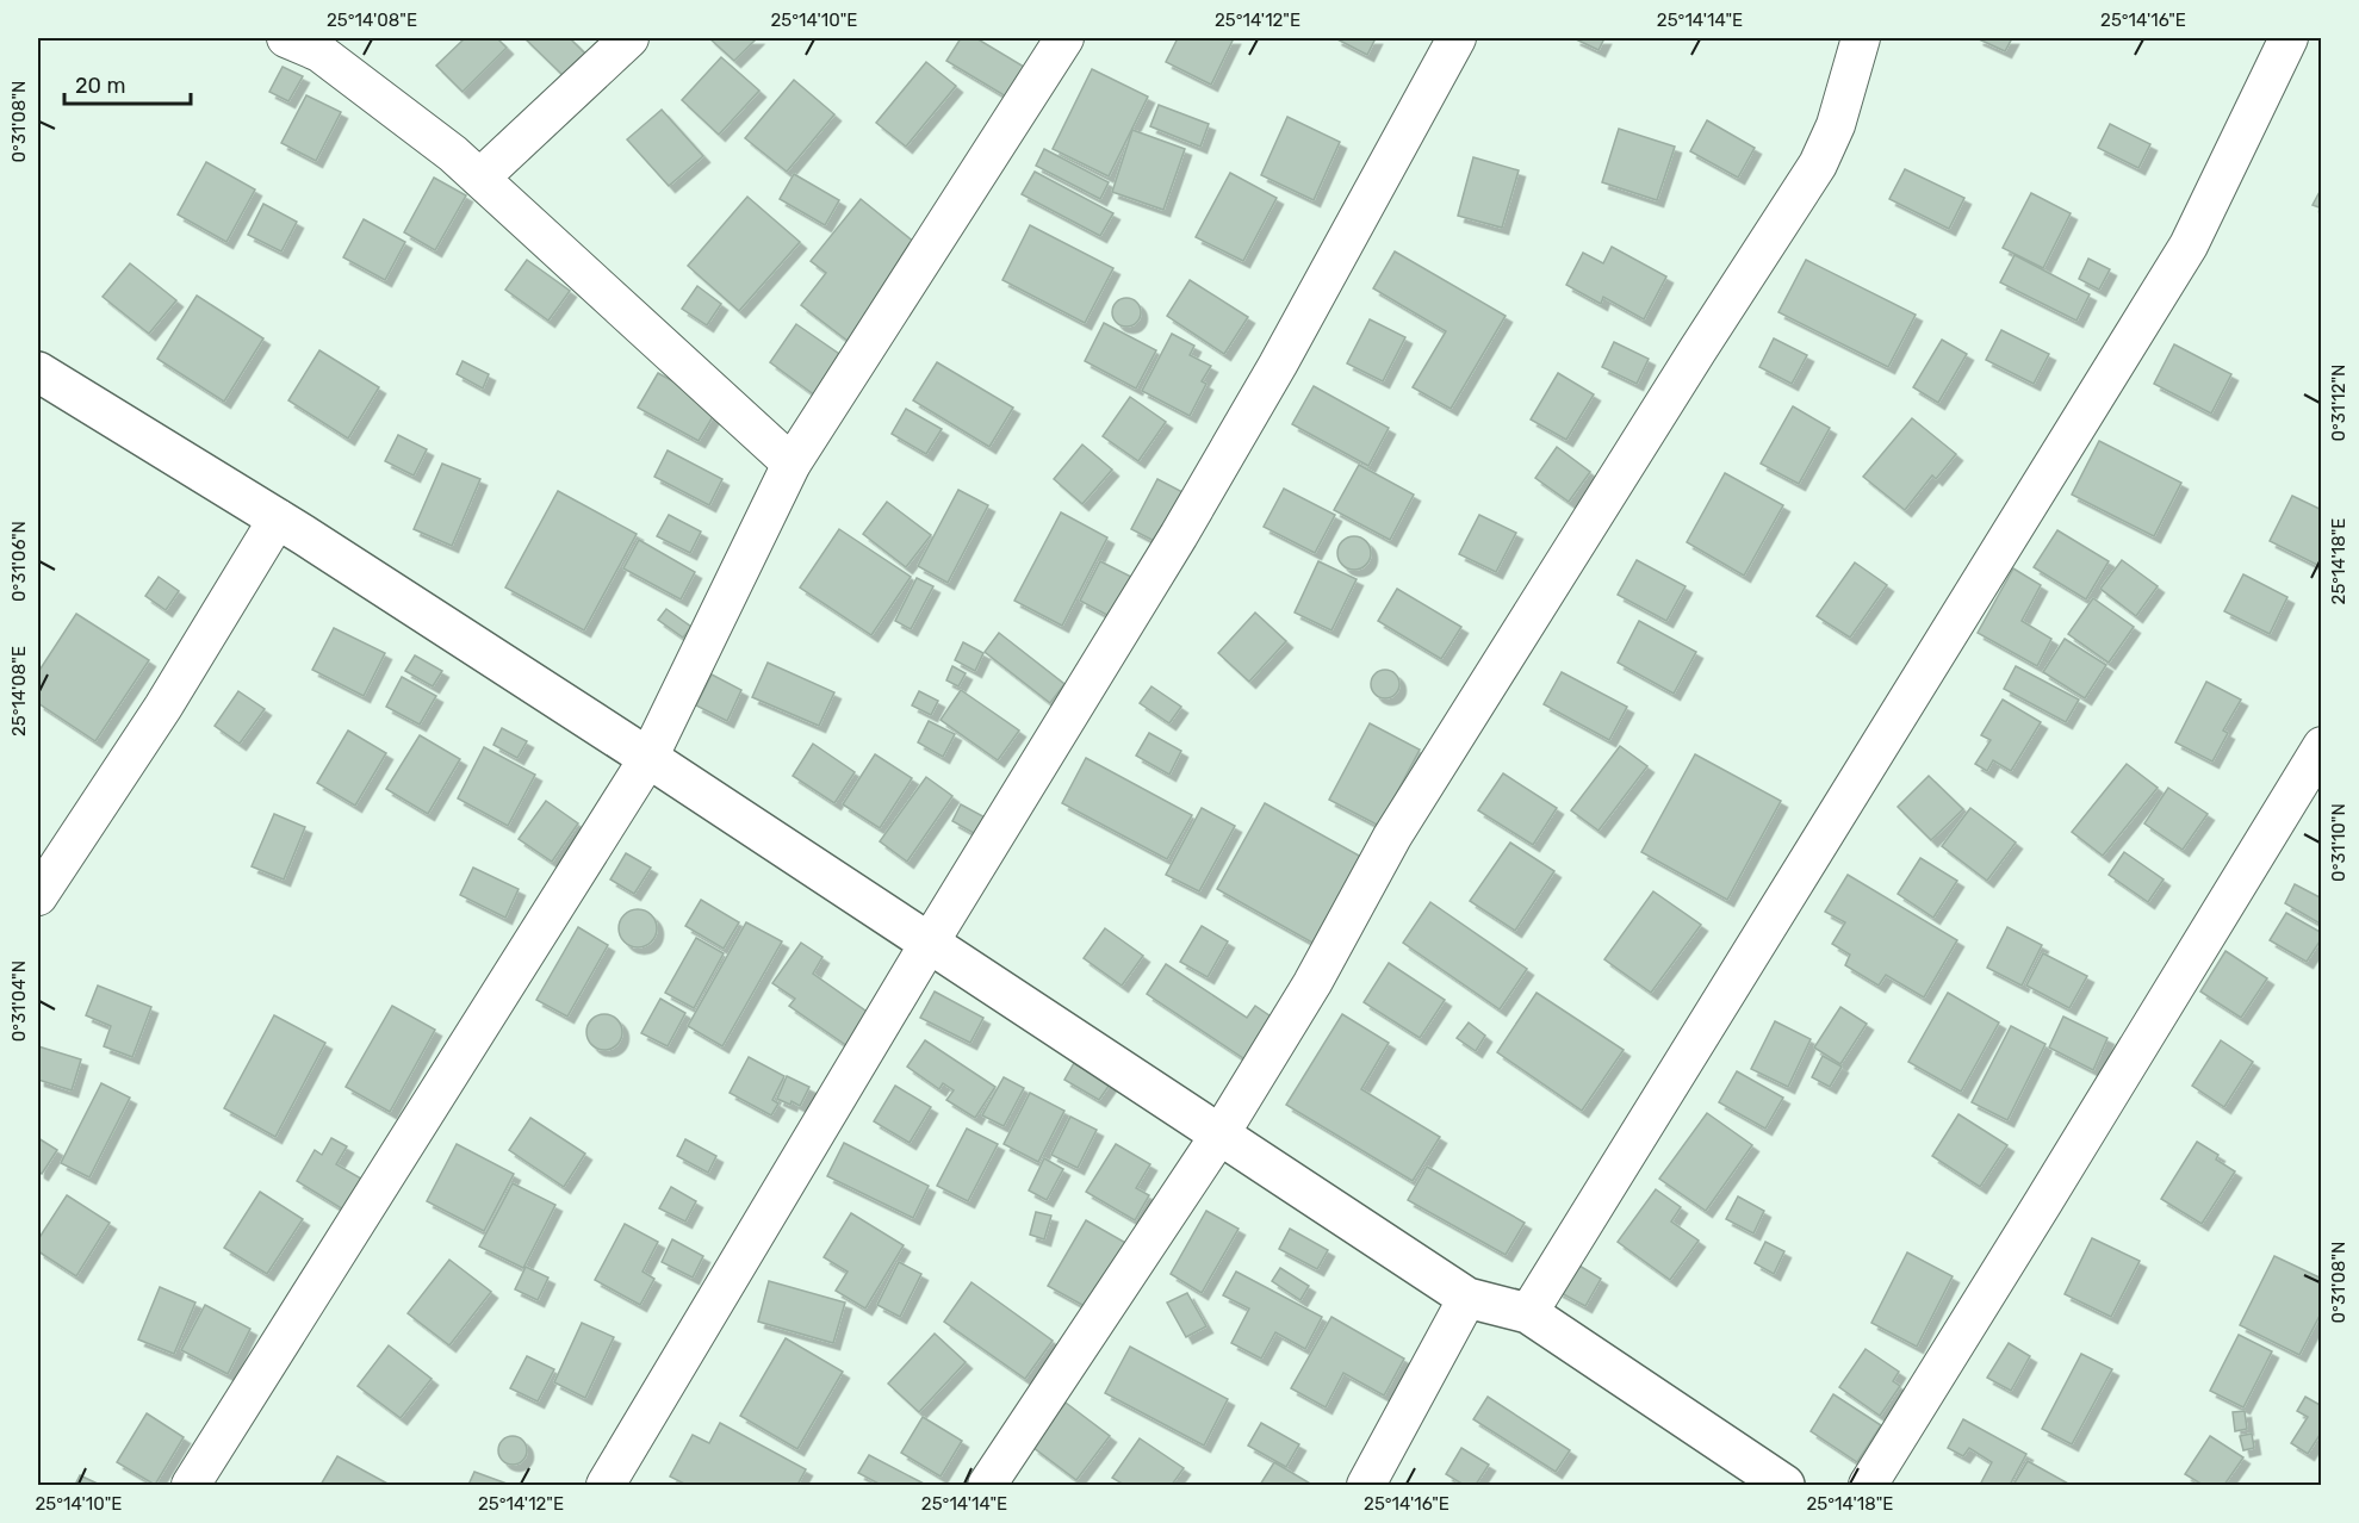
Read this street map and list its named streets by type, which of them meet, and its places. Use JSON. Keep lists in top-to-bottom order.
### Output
{
  "scale_bar": "20 m",
  "coordinates": [
    "25°14'08\"E",
    "25°14'10\"E",
    "25°14'12\"E",
    "25°14'14\"E",
    "25°14'16\"E",
    "0°31'08\"N",
    "0°31'12\"N",
    "0°31'06\"N",
    "25°14'18\"E",
    "0°31'10\"N",
    "0°31'04\"N"
  ]
}
